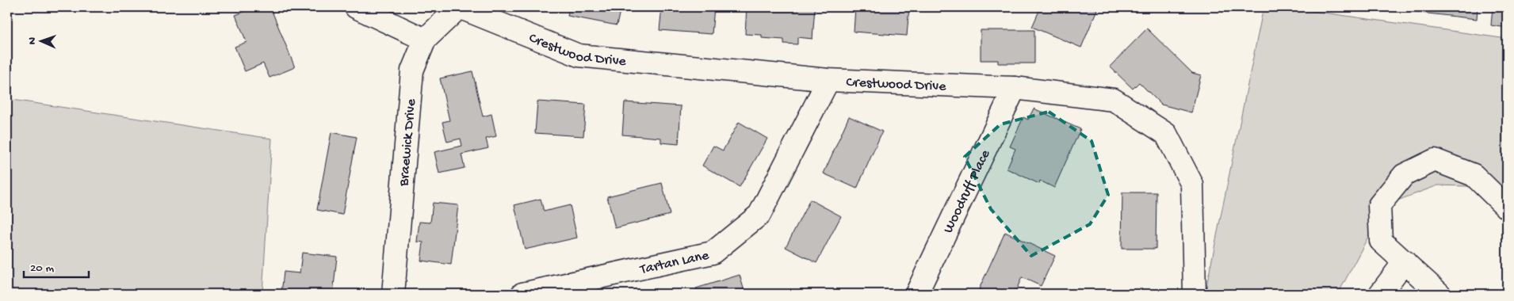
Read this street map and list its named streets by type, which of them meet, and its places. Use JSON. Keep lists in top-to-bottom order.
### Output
{
  "streets": {
    "street": [
      "Crestwood Drive",
      "Braewick Drive",
      "Woodruff Place",
      "Tartan Lane"
    ]
  },
  "crossings": [
    ["Crestwood Drive", "Braewick Drive"],
    ["Crestwood Drive", "Woodruff Place"],
    ["Crestwood Drive", "Tartan Lane"]
  ],
  "scale_bar": "20 m",
  "north": "left"
}
